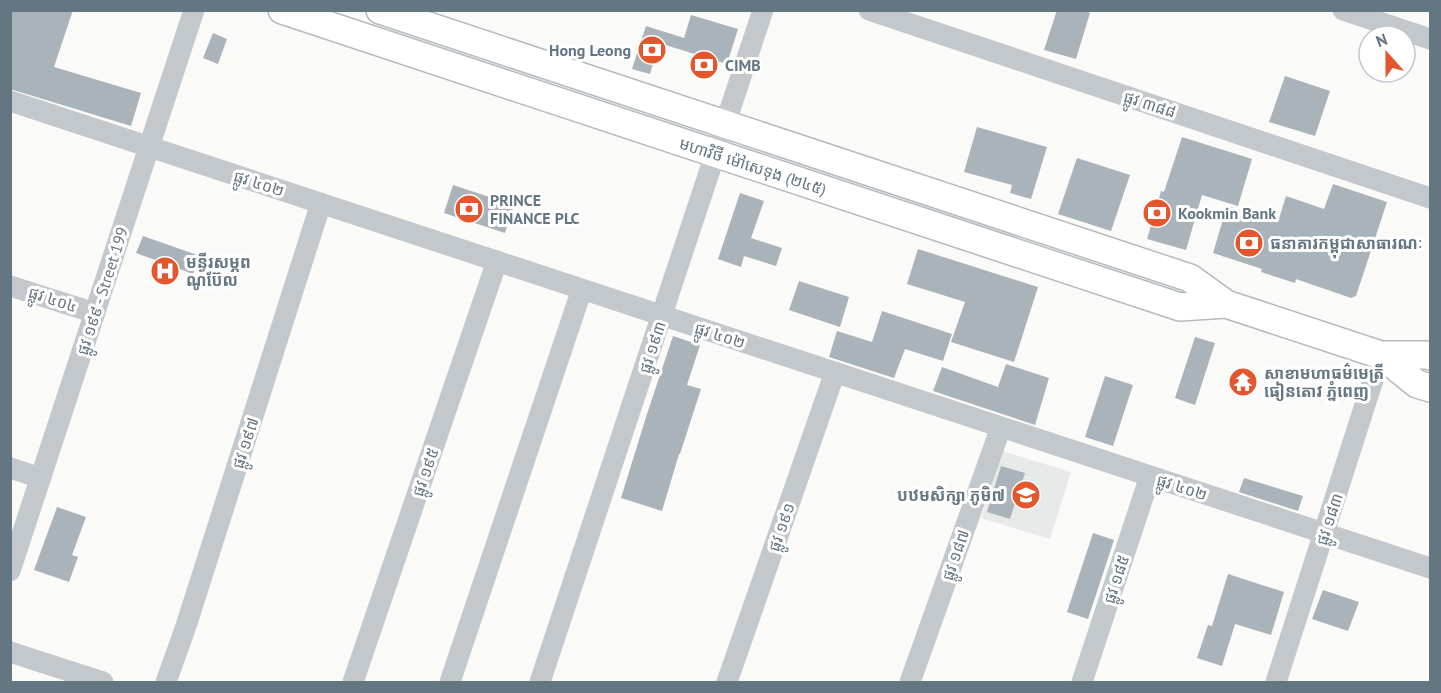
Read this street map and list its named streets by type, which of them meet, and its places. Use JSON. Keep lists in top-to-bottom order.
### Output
{
  "streets": {
    "main road": ["មហាវិថី ម៉ៅសេទុង (២៤៥)"],
    "street": [
      "ផ្លូវ ៣៨៨",
      "ផ្លូវ ៤០២",
      "ផ្លូវ ១៩៩ - Street 199",
      "ផ្លូវ ៤០៤",
      "ផ្លូវ ១៩៣",
      "ផ្លូវ ១៩៧",
      "ផ្លូវ ១៩៥",
      "ផ្លូវ ១៨៣",
      "ផ្លូវ ១៩១",
      "ផ្លូវ ១៨៧",
      "ផ្លូវ ១៨៥"
    ]
  },
  "crossings": [
    ["មហាវិថី ម៉ៅសេទុង (២៤៥)", "ផ្លូវ ១៩៣"],
    ["មហាវិថី ម៉ៅសេទុង (២៤៥)", "ផ្លូវ ១៨៣"],
    ["ផ្លូវ ៤០២", "ផ្លូវ ១៩៩ - Street 199"],
    ["ផ្លូវ ៤០២", "ផ្លូវ ១៩៣"],
    ["ផ្លូវ ៤០២", "ផ្លូវ ១៩៧"],
    ["ផ្លូវ ៤០២", "ផ្លូវ ១៩៥"],
    ["ផ្លូវ ៤០២", "ផ្លូវ ១៨៣"],
    ["ផ្លូវ ៤០២", "ផ្លូវ ១៩១"],
    ["ផ្លូវ ៤០២", "ផ្លូវ ១៨៧"],
    ["ផ្លូវ ៤០២", "ផ្លូវ ១៨៥"],
    ["ផ្លូវ ១៩៩ - Street 199", "ផ្លូវ ៤០៤"]
  ],
  "places": {
    "bank": [
      "Hong Leong",
      "CIMB",
      "PRINCE FINANCE PLC",
      "Kookmin Bank",
      "ធនាគារកម្ពុជាសាធារណៈ"
    ],
    "hospital": ["មន្ទីរសម្ភព ណូប៊ែល"],
    "temple": ["សាខាមហាធម៌មេត្រី ធៀនតោវ ភ្នំពេញ"],
    "school or university": ["បឋមសិក្សា ភូមិ៧"]
  },
  "north": "top"
}
